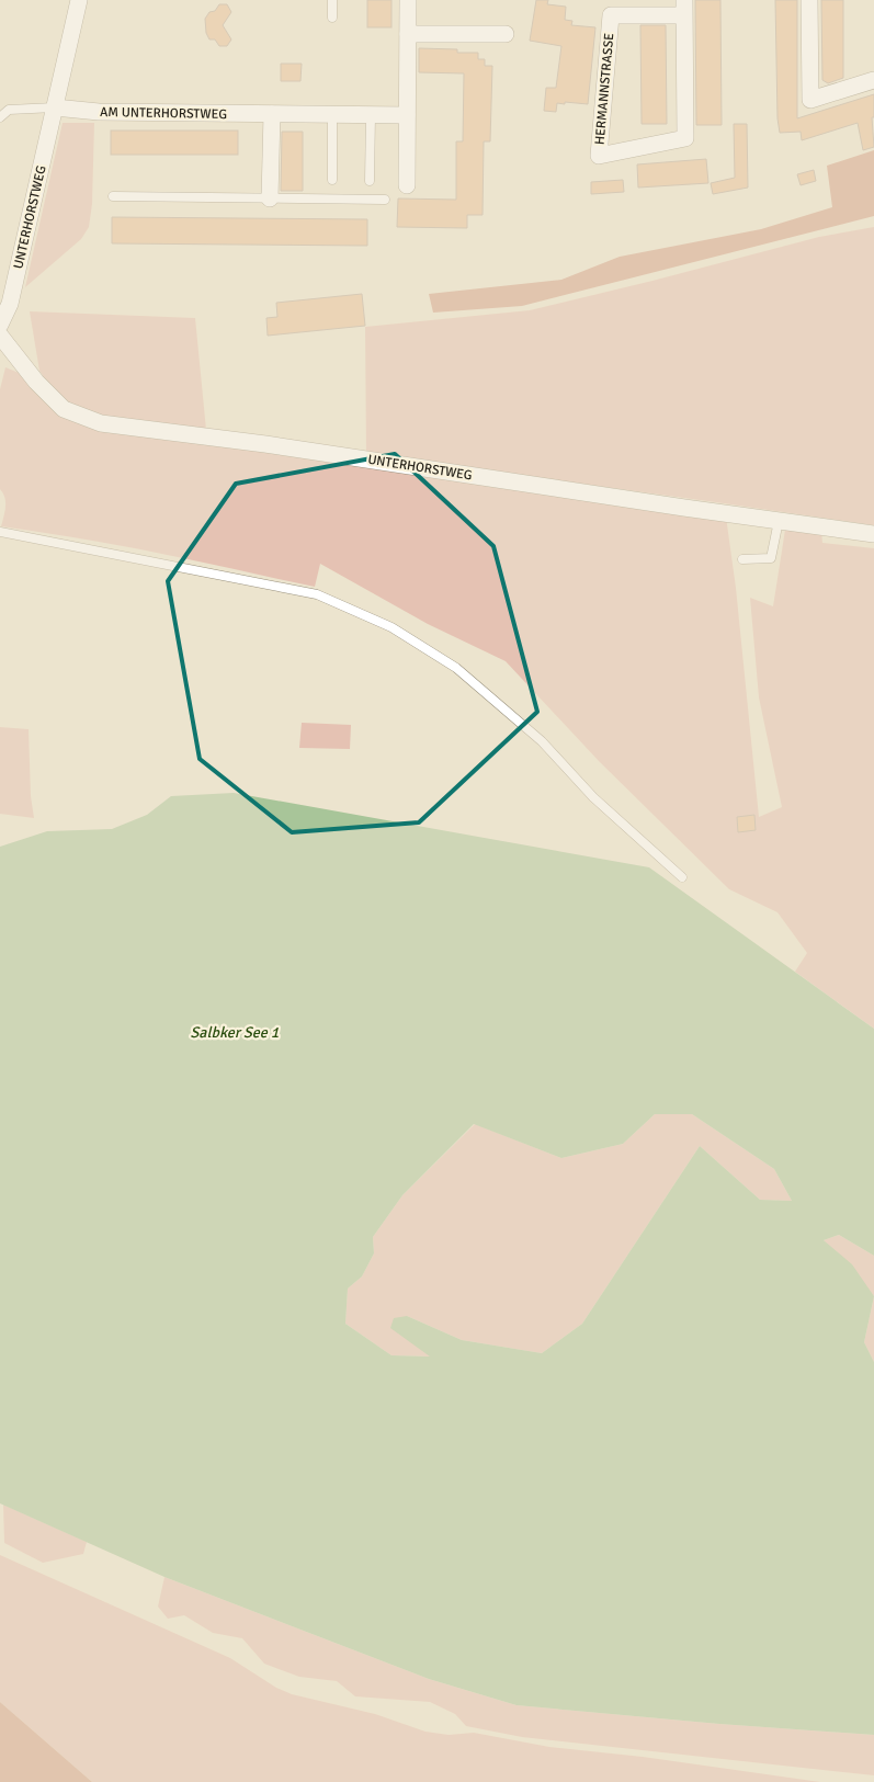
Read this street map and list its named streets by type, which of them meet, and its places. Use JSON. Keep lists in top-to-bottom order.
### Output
{
  "streets": {
    "street": ["HERMANNSTRASSE", "AM UNTERHORSTWEG", "UNTERHORSTWEG"]
  },
  "crossings": [
    ["AM UNTERHORSTWEG", "UNTERHORSTWEG"]
  ],
  "water": ["Salbker See 1"]
}
